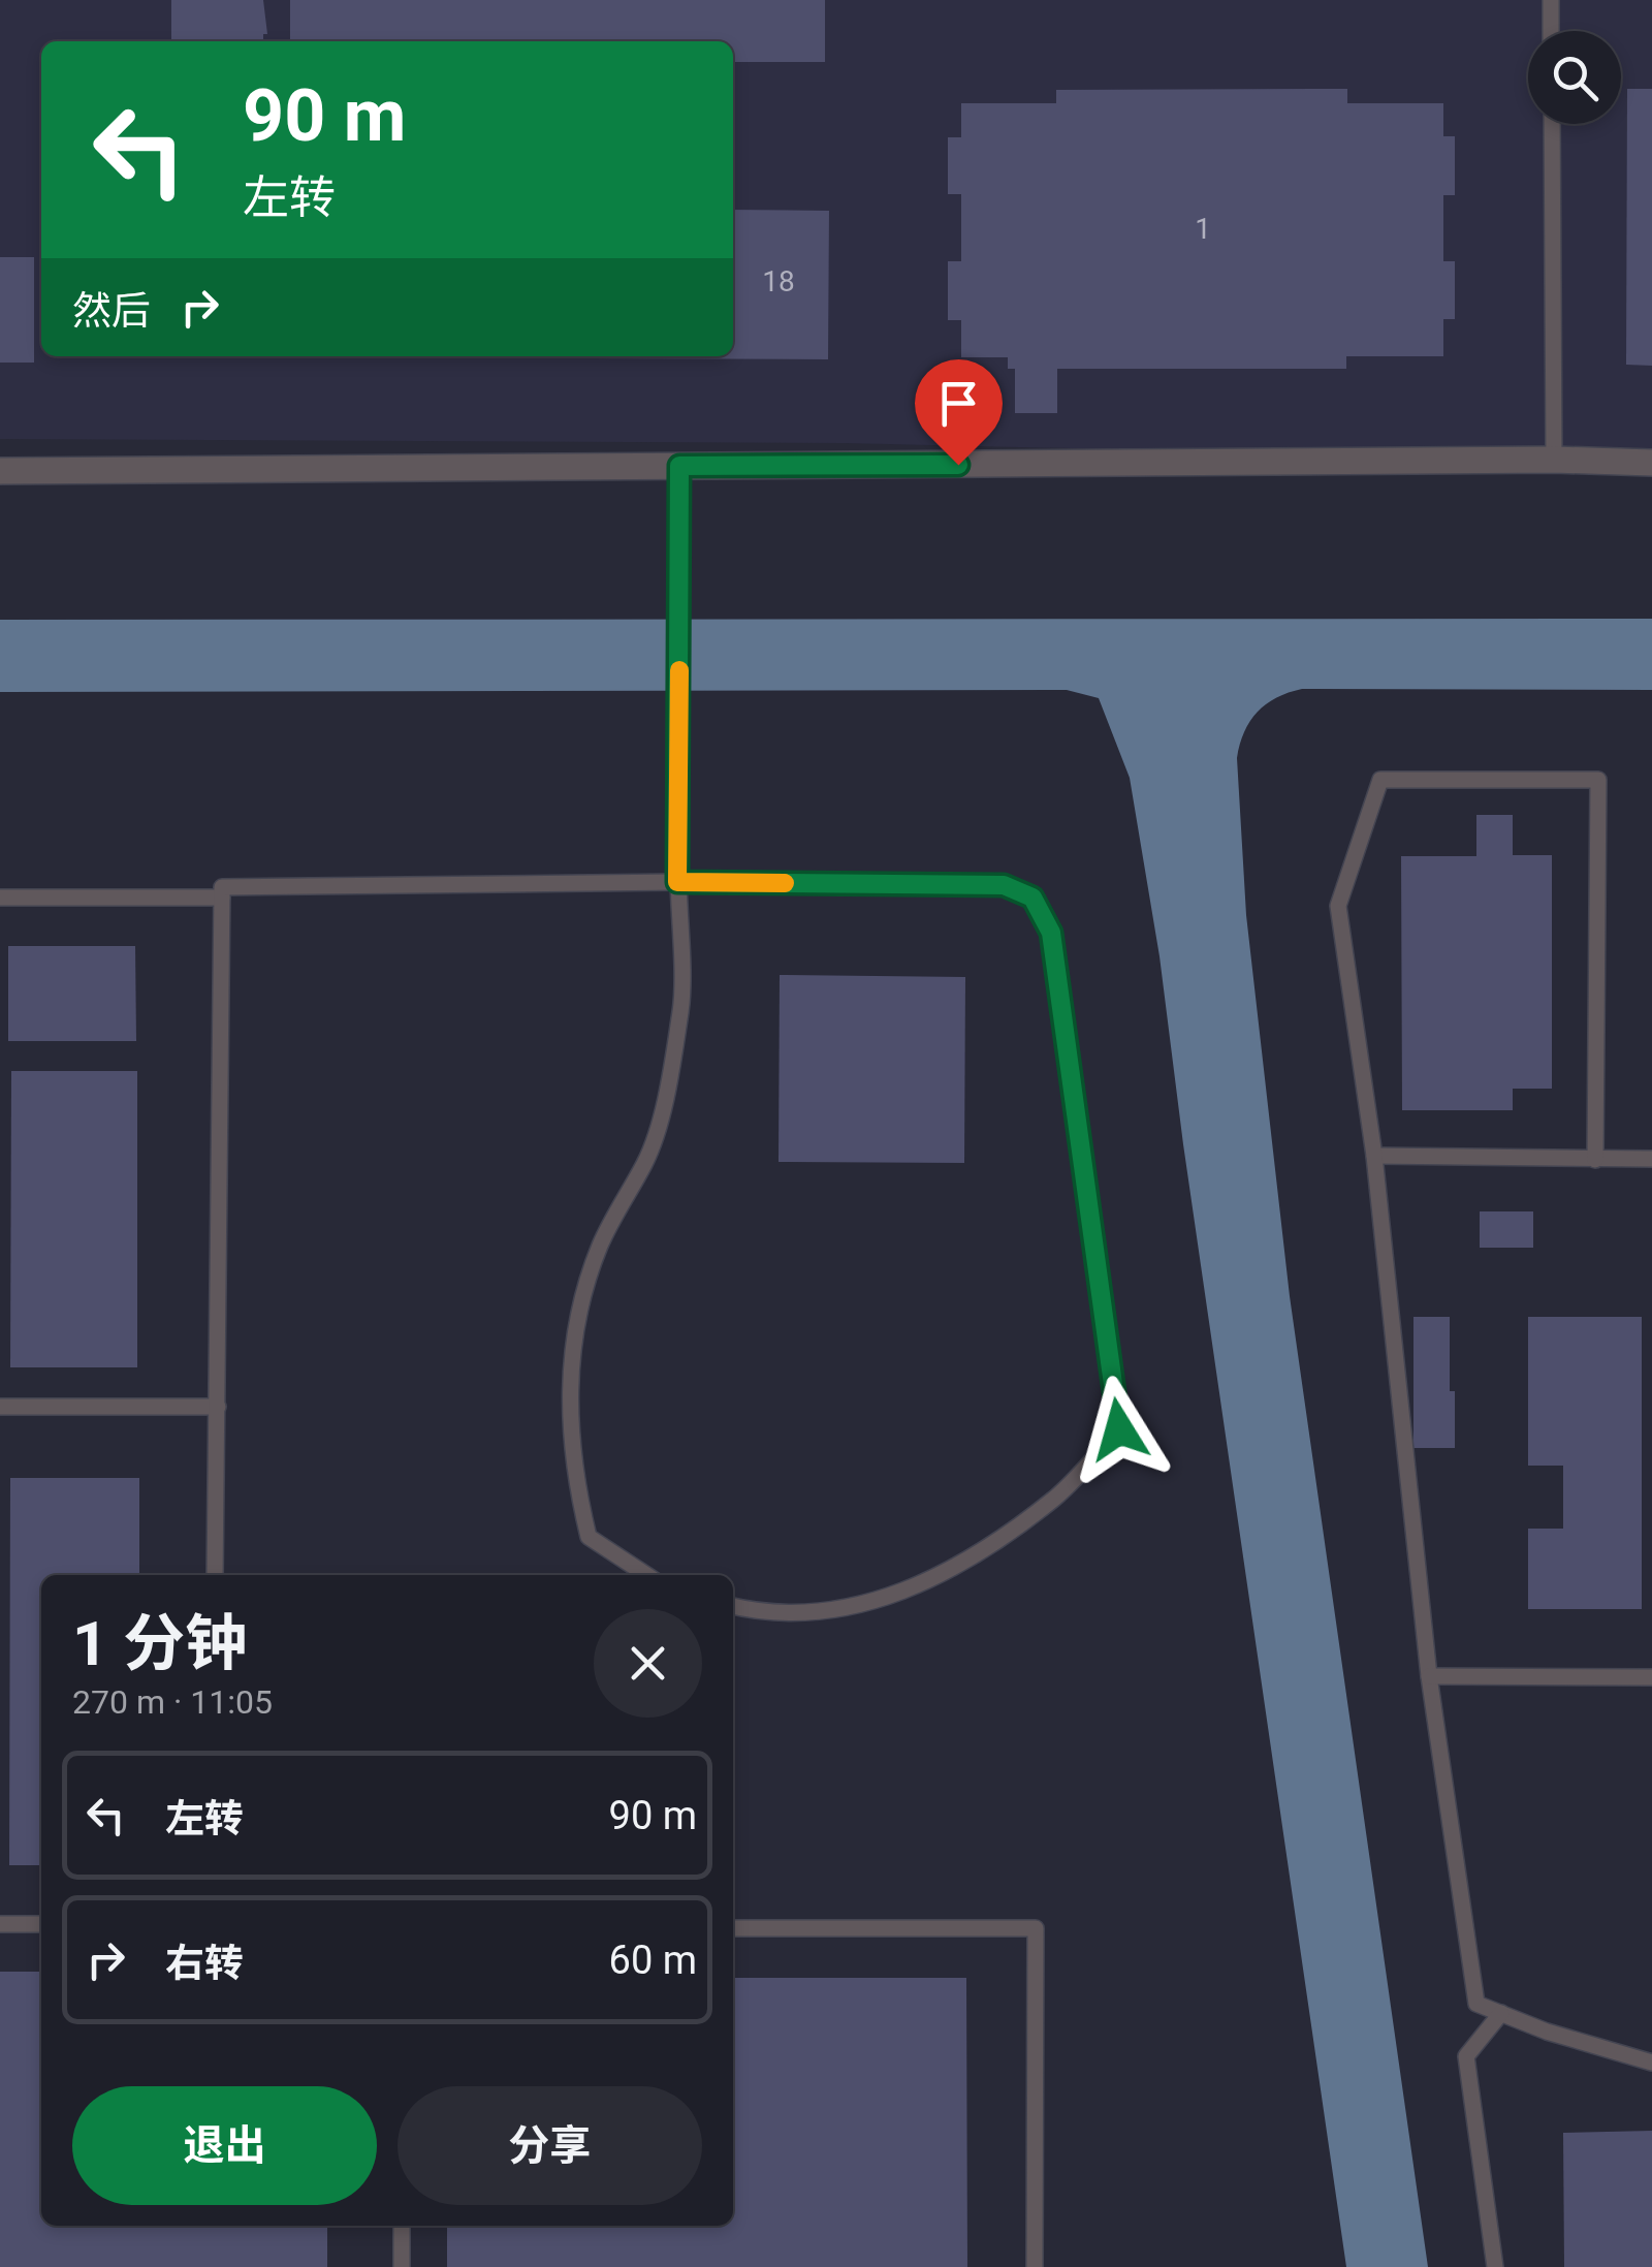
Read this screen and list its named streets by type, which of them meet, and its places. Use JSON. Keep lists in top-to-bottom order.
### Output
{
  "house_numbers": ["1", "18"],
  "page": {
    "turn": ["90 m", "左转"],
    "then": "然后",
    "heading": ["1 分钟", "270 m · 11:05"],
    "list": [
      {
        "name": "左转",
        "value": "90 m"
      },
      {
        "name": "右转",
        "value": "60 m"
      }
    ],
    "buttons": ["退出", "分享"]
  }
}
